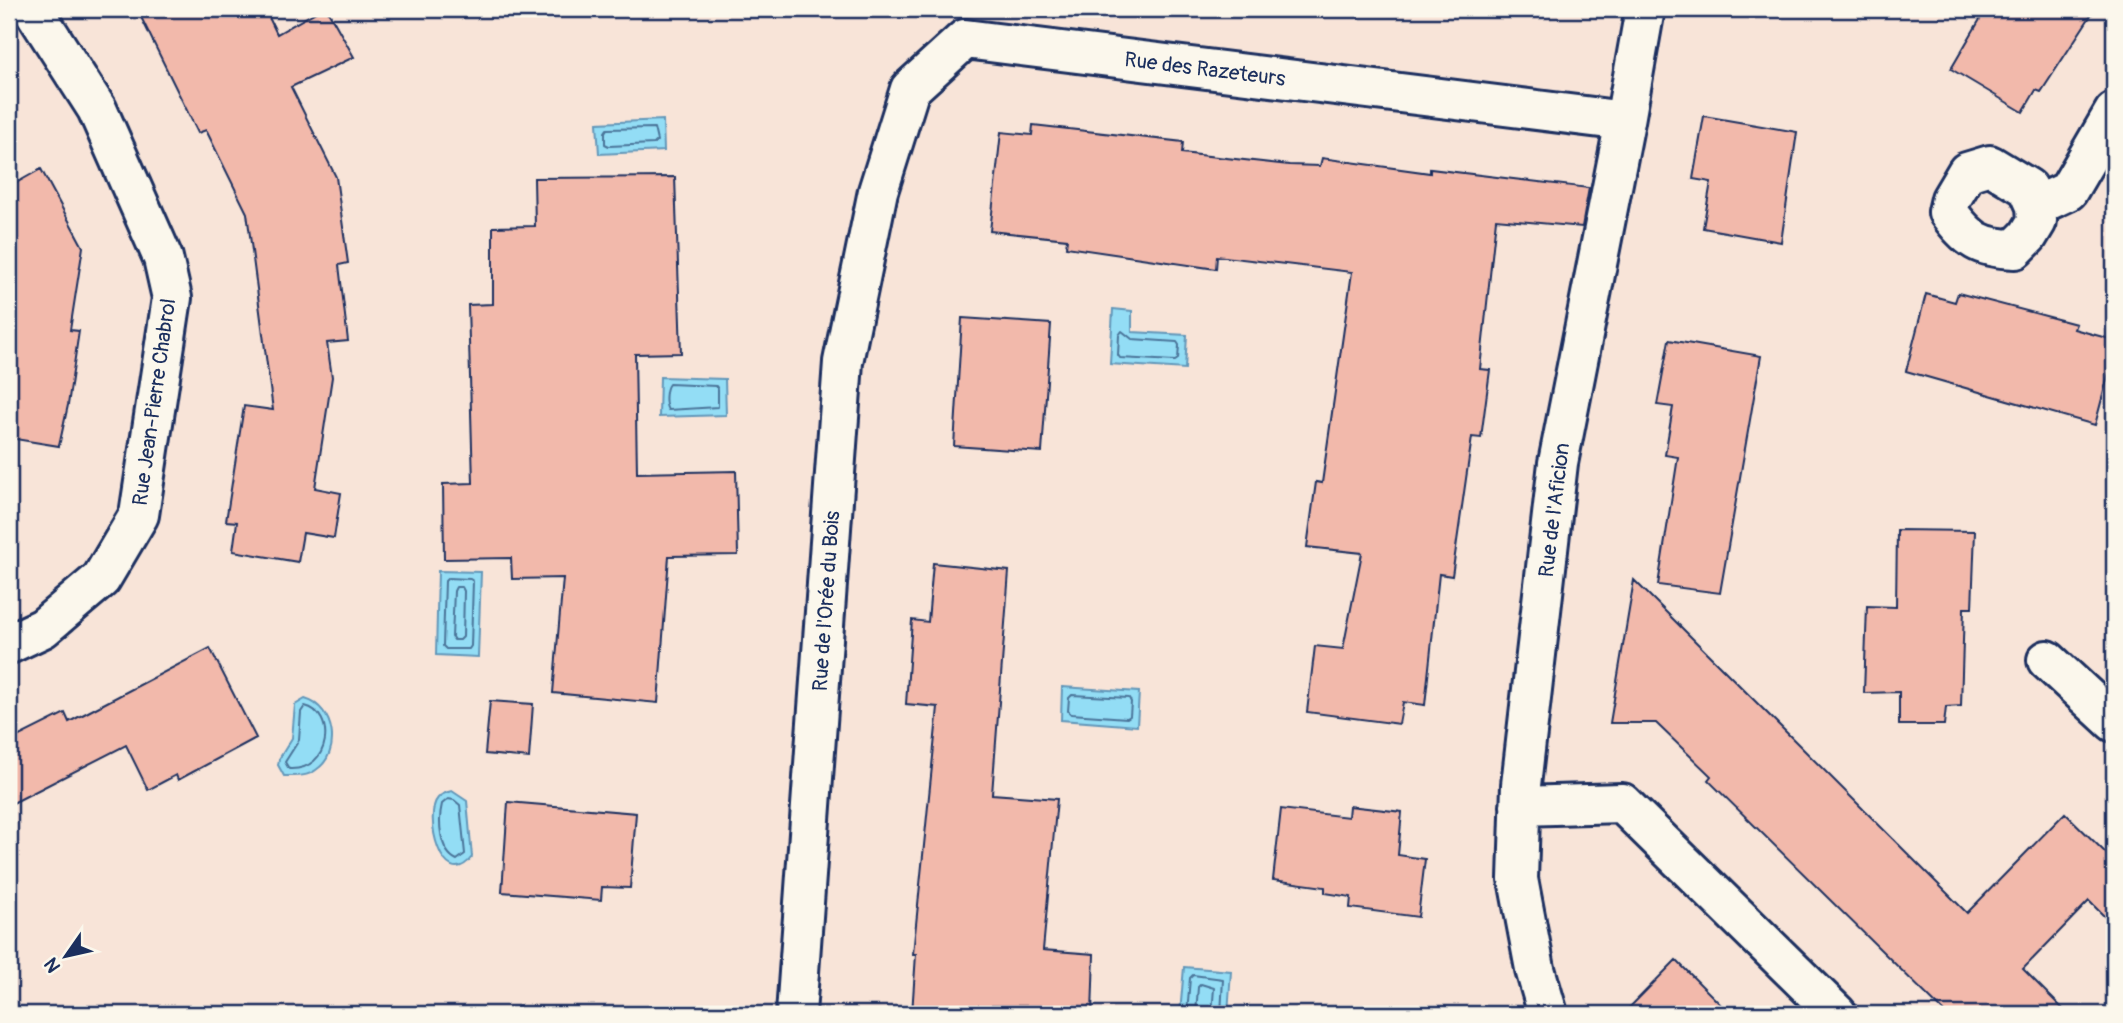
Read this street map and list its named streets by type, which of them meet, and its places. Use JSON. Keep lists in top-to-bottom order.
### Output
{
  "streets": {
    "street": [
      "Rue des Razeteurs",
      "Rue Jean-Pierre Chabrol",
      "Rue de l'Aficion",
      "Rue de l'Orée du Bois"
    ]
  },
  "crossings": [
    ["Rue des Razeteurs", "Rue de l'Aficion"],
    ["Rue des Razeteurs", "Rue de l'Orée du Bois"]
  ],
  "north": "bottom left"
}
